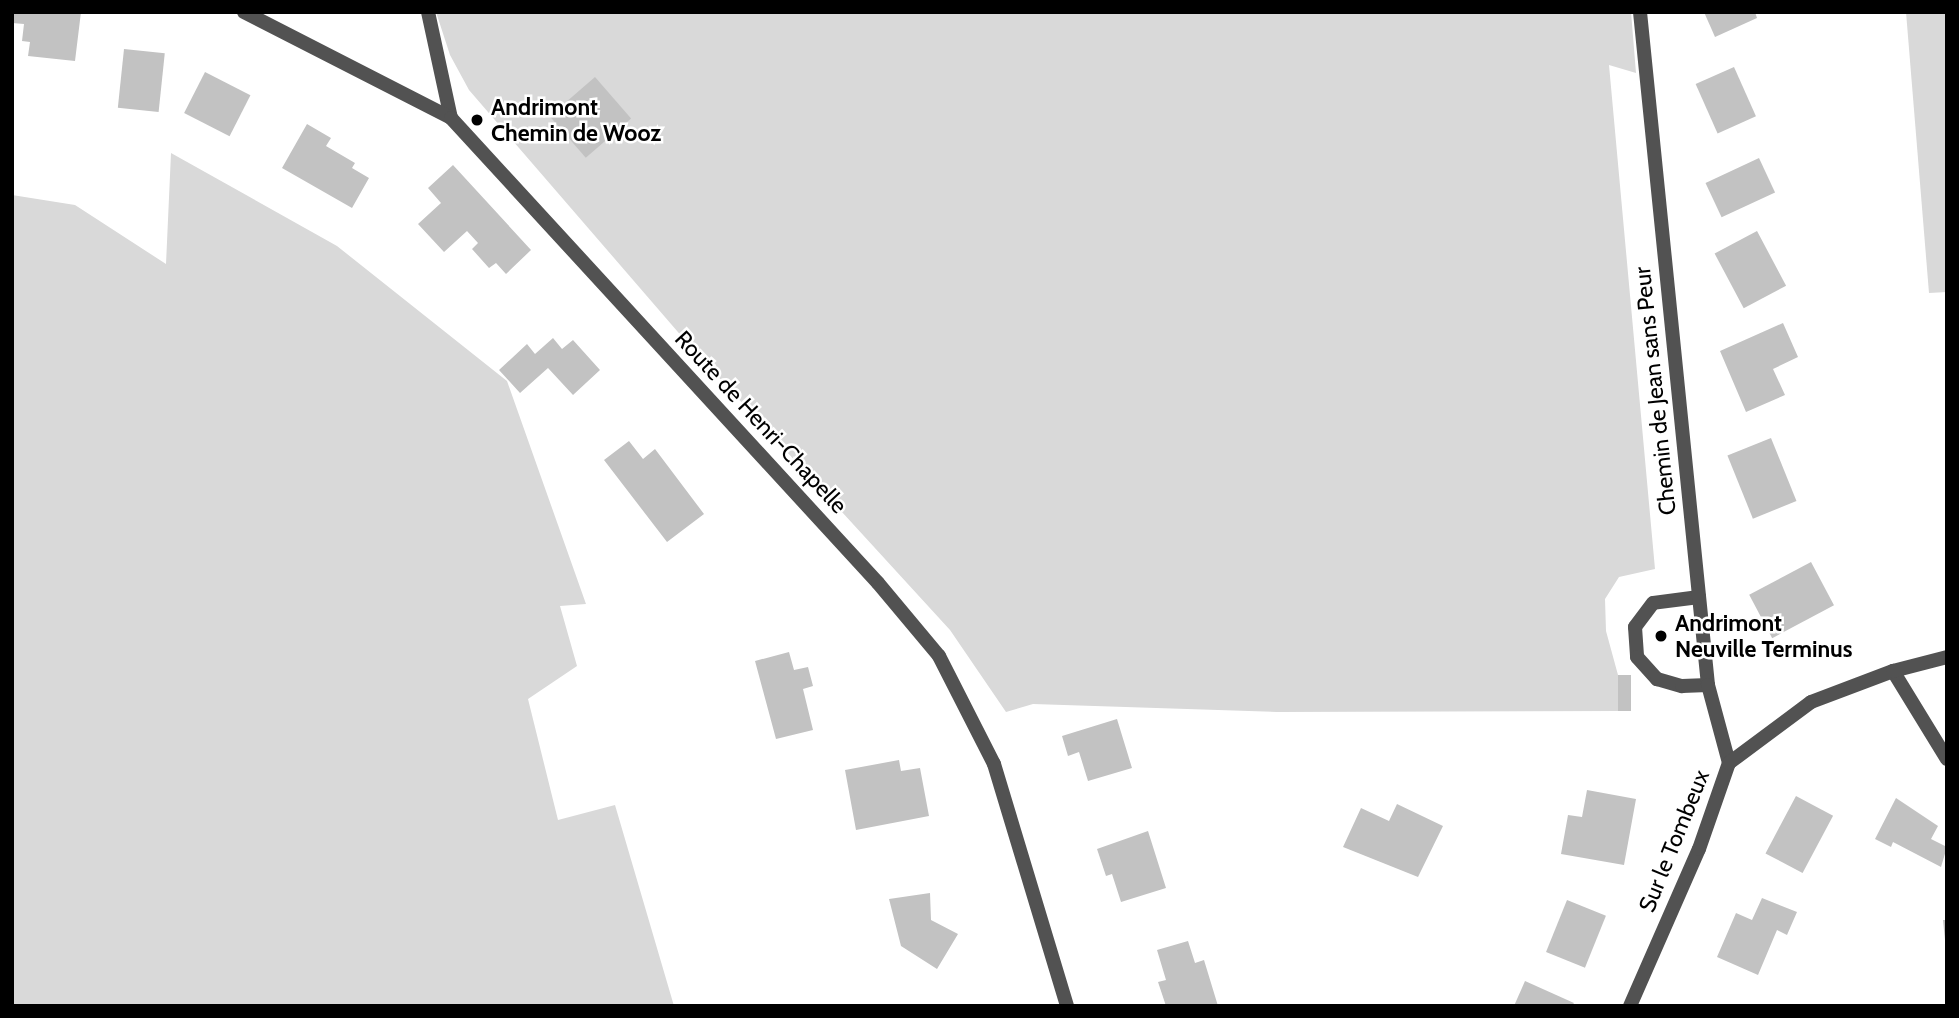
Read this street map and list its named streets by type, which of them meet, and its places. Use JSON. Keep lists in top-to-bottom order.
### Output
{
  "streets": {
    "street": ["Chemin de Jean sans Peur", "Route de Henri-Chapelle", "Sur le Tombeux"]
  },
  "crossings": [
    ["Chemin de Jean sans Peur", "Sur le Tombeux"]
  ],
  "places": ["Andrimont Chemin de Wooz", "Andrimont Neuville Terminus"]
}
